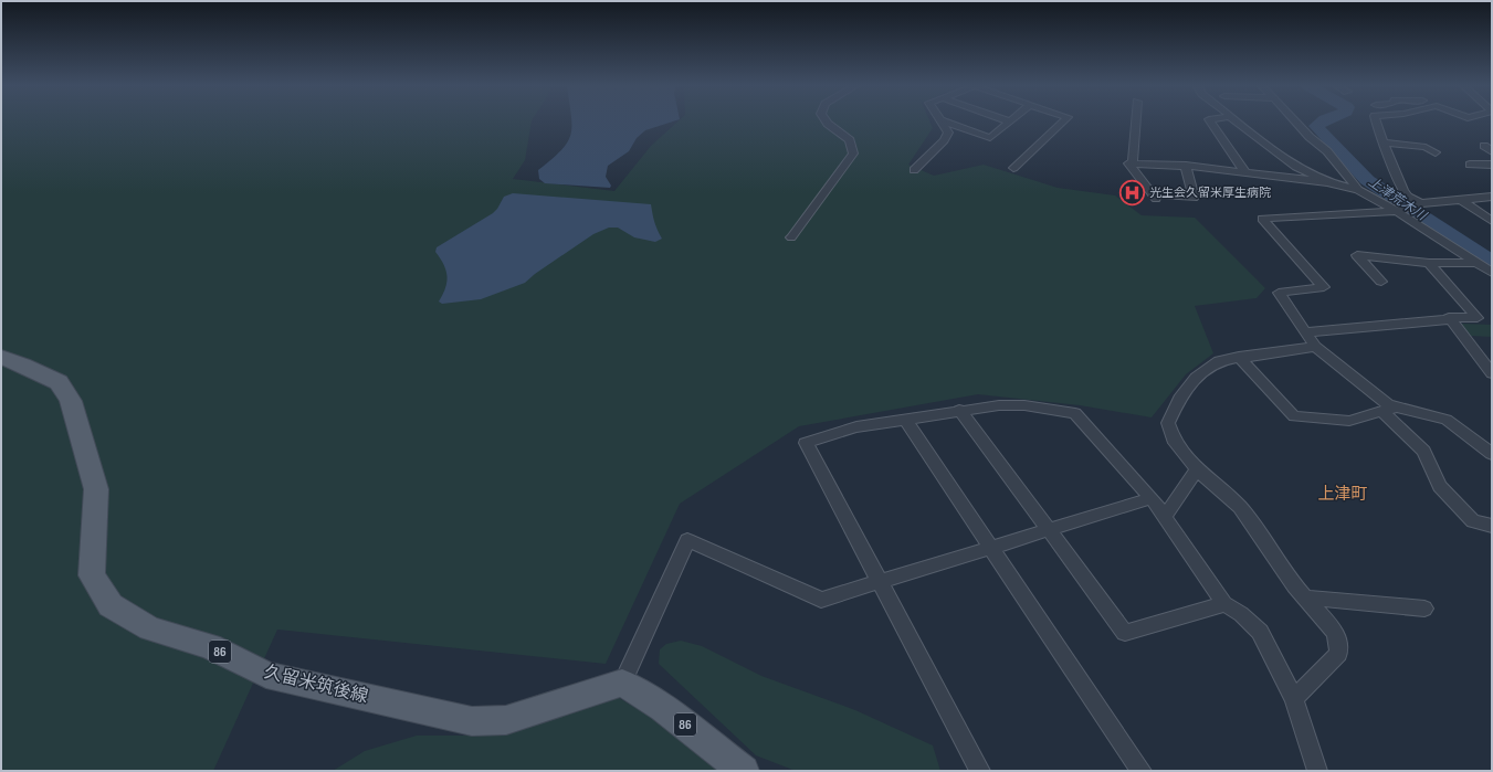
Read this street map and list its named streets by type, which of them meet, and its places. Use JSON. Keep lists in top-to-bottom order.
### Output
{
  "streets": {
    "main road": ["86", "久留米筑後線"]
  },
  "crossings": [
    ["86", "久留米筑後線"]
  ],
  "districts": ["上津町"],
  "water": ["上津荒木川"],
  "places": {
    "hospital": ["光生会久留米厚生病院"]
  }
}
